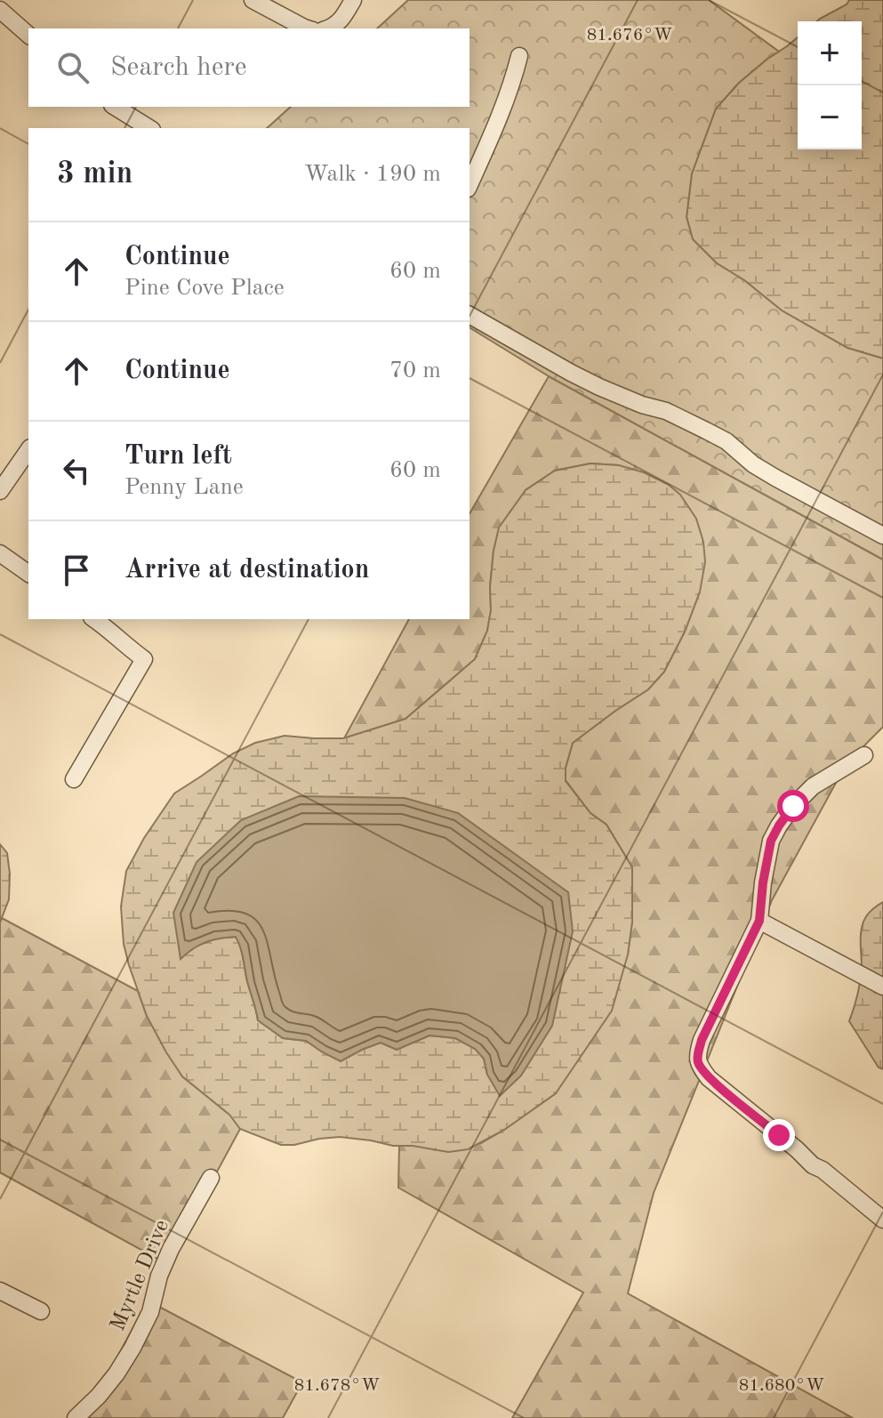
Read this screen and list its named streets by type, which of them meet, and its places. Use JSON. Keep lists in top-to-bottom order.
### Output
{
  "streets": {
    "street": ["Myrtle Drive"]
  },
  "page": {
    "map_buttons": ["+", "−"],
    "search": "Search here",
    "heading": ["3 min", "Walk · 190 m"],
    "list": [
      ["Continue", "Pine Cove Place", "60 m"],
      ["Continue", "70 m"],
      ["Turn left", "Penny Lane", "60 m"],
      "Arrive at destination"
    ]
  },
  "coordinates": ["81.676°W", "81.678°W", "81.680°W"]
}
